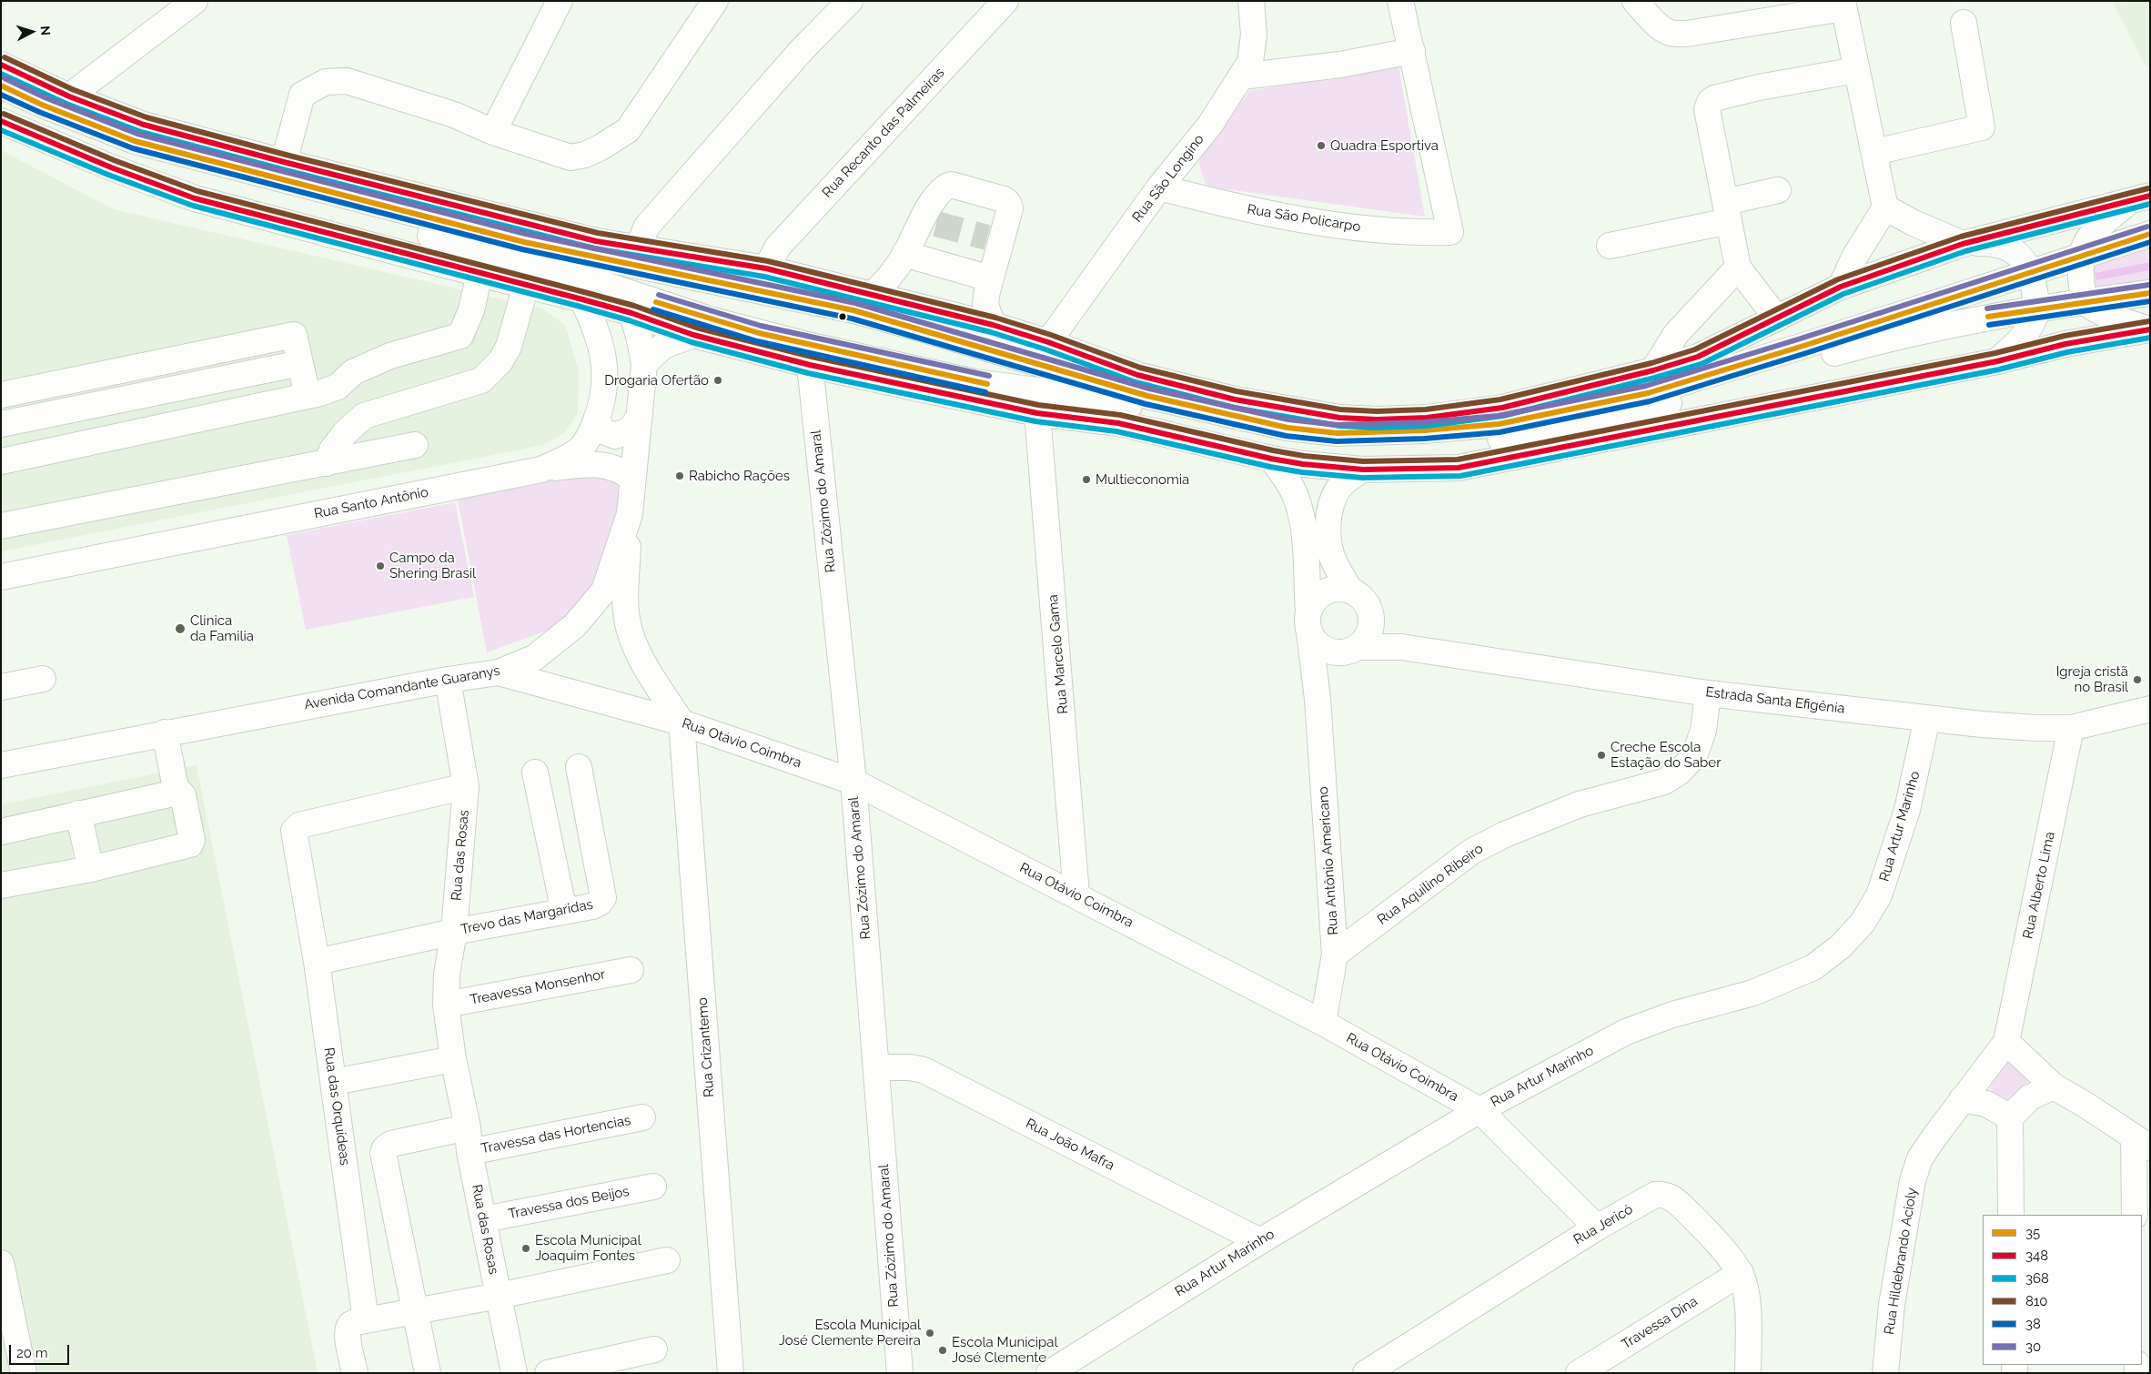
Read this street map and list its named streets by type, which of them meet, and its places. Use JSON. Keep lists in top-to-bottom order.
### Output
{
  "streets": {
    "street": [
      "Rua Recanto das Palmeiras",
      "Rua São Longino",
      "Rua São Policarpo",
      "Rua Zózimo do Amaral",
      "Rua Santo Antônio",
      "Rua Marcelo Gama",
      "Avenida Comandante Guaranys",
      "Estrada Santa Efigênia",
      "Rua Otávio Coimbra",
      "Rua Artur Marinho",
      "Rua das Rosas",
      "Rua Antônio Americano",
      "Rua Aquilino Ribeiro",
      "Rua Alberto Lima",
      "Trevo das Margaridas",
      "Treavessa Monsenhor",
      "Rua Crizantemo",
      "Rua das Orquídeas",
      "Travessa das Hortencias",
      "Rua João Mafra",
      "Travessa dos Beijos",
      "Rua Jericó",
      "Rua Hildebrando Acioly",
      "Travessa Dina"
    ]
  },
  "crossings": [
    ["Rua São Longino", "Rua São Policarpo"],
    ["Rua Zózimo do Amaral", "Rua Otávio Coimbra"],
    ["Rua Zózimo do Amaral", "Rua João Mafra"],
    ["Rua Marcelo Gama", "Rua Otávio Coimbra"],
    ["Avenida Comandante Guaranys", "Rua Otávio Coimbra"],
    ["Avenida Comandante Guaranys", "Rua das Rosas"],
    ["Estrada Santa Efigênia", "Rua Artur Marinho"],
    ["Estrada Santa Efigênia", "Rua Antônio Americano"],
    ["Estrada Santa Efigênia", "Rua Aquilino Ribeiro"],
    ["Estrada Santa Efigênia", "Rua Alberto Lima"],
    ["Rua Otávio Coimbra", "Rua Artur Marinho"],
    ["Rua Otávio Coimbra", "Rua Antônio Americano"],
    ["Rua Otávio Coimbra", "Rua Crizantemo"],
    ["Rua Otávio Coimbra", "Rua Jericó"],
    ["Rua Artur Marinho", "Rua João Mafra"],
    ["Rua das Rosas", "Trevo das Margaridas"],
    ["Rua das Rosas", "Treavessa Monsenhor"],
    ["Rua das Rosas", "Rua das Orquídeas"],
    ["Rua das Rosas", "Travessa das Hortencias"],
    ["Rua das Rosas", "Travessa dos Beijos"],
    ["Rua Antônio Americano", "Rua Aquilino Ribeiro"],
    ["Rua Alberto Lima", "Rua Hildebrando Acioly"],
    ["Trevo das Margaridas", "Rua das Orquídeas"],
    ["Rua Jericó", "Travessa Dina"]
  ],
  "places": [
    "Quadra Esportiva",
    "Drogaria Ofertão",
    "Rabicho Rações",
    "Multieconomia",
    "Campo da Shering Brasil",
    "Clinica da Familia",
    "Igreja cristã no Brasil",
    "Creche Escola Estação do Saber",
    "Escola Municipal Joaquim Fontes",
    "Escola Municipal José Clemente Pereira",
    "Escola Municipal José Clemente"
  ],
  "lines": [
    "transit line 810",
    "transit line 348",
    "transit line 368",
    "transit line 30",
    "transit line 35",
    "transit line 38"
  ],
  "legend": [
    "35",
    "348",
    "368",
    "810",
    "38",
    "30"
  ],
  "scale_bar": "20 m",
  "north": "right"
}
